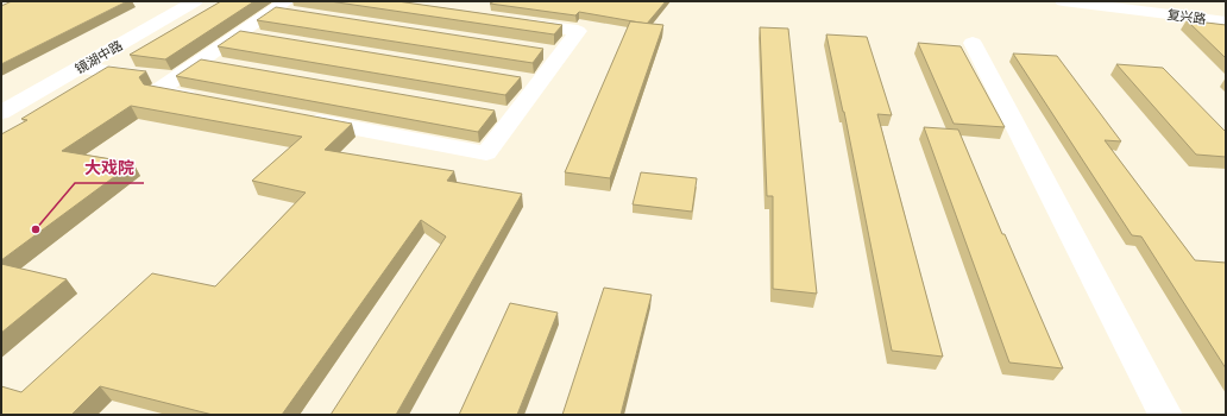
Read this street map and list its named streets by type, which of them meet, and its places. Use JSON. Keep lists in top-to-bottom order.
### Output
{
  "streets": {
    "street": ["复兴路", "镜湖中路"]
  },
  "places": ["大戏院"]
}
